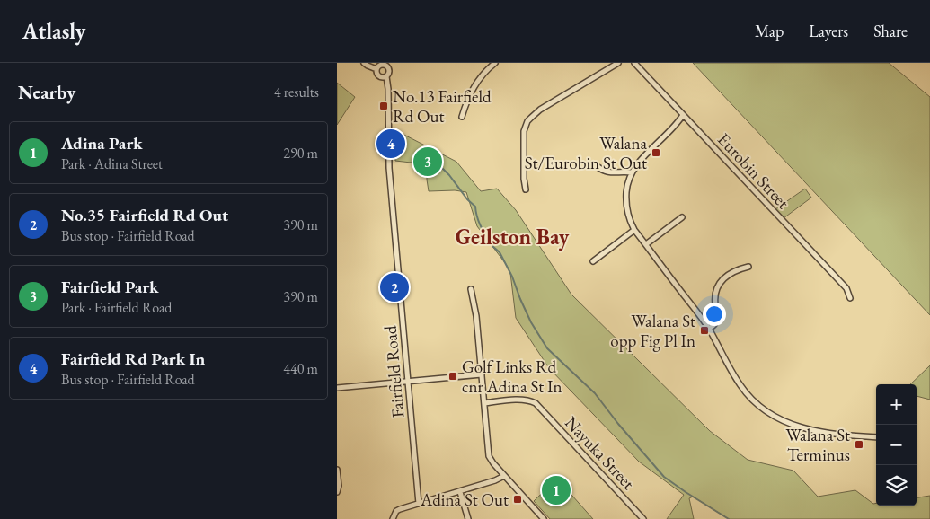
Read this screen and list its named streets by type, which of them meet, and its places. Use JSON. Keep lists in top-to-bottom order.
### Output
{
  "streets": {
    "street": ["Eurobin Street", "Fairfield Road", "Nayuka Street"]
  },
  "districts": ["Geilston Bay"],
  "places": {
    "transit": [
      "No.13 Fairfield Rd Out",
      "Walana St/Eurobin St Out",
      "Walana St opp Fig Pl In",
      "Golf Links Rd cnr Adina St In",
      "Walana St Terminus",
      "Adina St Out"
    ]
  },
  "page": {
    "header": "Atlasly",
    "nav": ["Map", "Layers", "Share"],
    "heading": ["Nearby", "4 results"],
    "list": [
      {
        "mark": "1",
        "name": "Adina Park",
        "note": "Park · Adina Street",
        "value": "290 m"
      },
      {
        "mark": "2",
        "name": "No.35 Fairfield Rd Out",
        "note": "Bus stop · Fairfield Road",
        "value": "390 m"
      },
      {
        "mark": "3",
        "name": "Fairfield Park",
        "note": "Park · Fairfield Road",
        "value": "390 m"
      },
      {
        "mark": "4",
        "name": "Fairfield Rd Park In",
        "note": "Bus stop · Fairfield Road",
        "value": "440 m"
      }
    ],
    "pins": [
      "4",
      "3",
      "2",
      "1"
    ],
    "map_buttons": ["+", "−"]
  }
}
